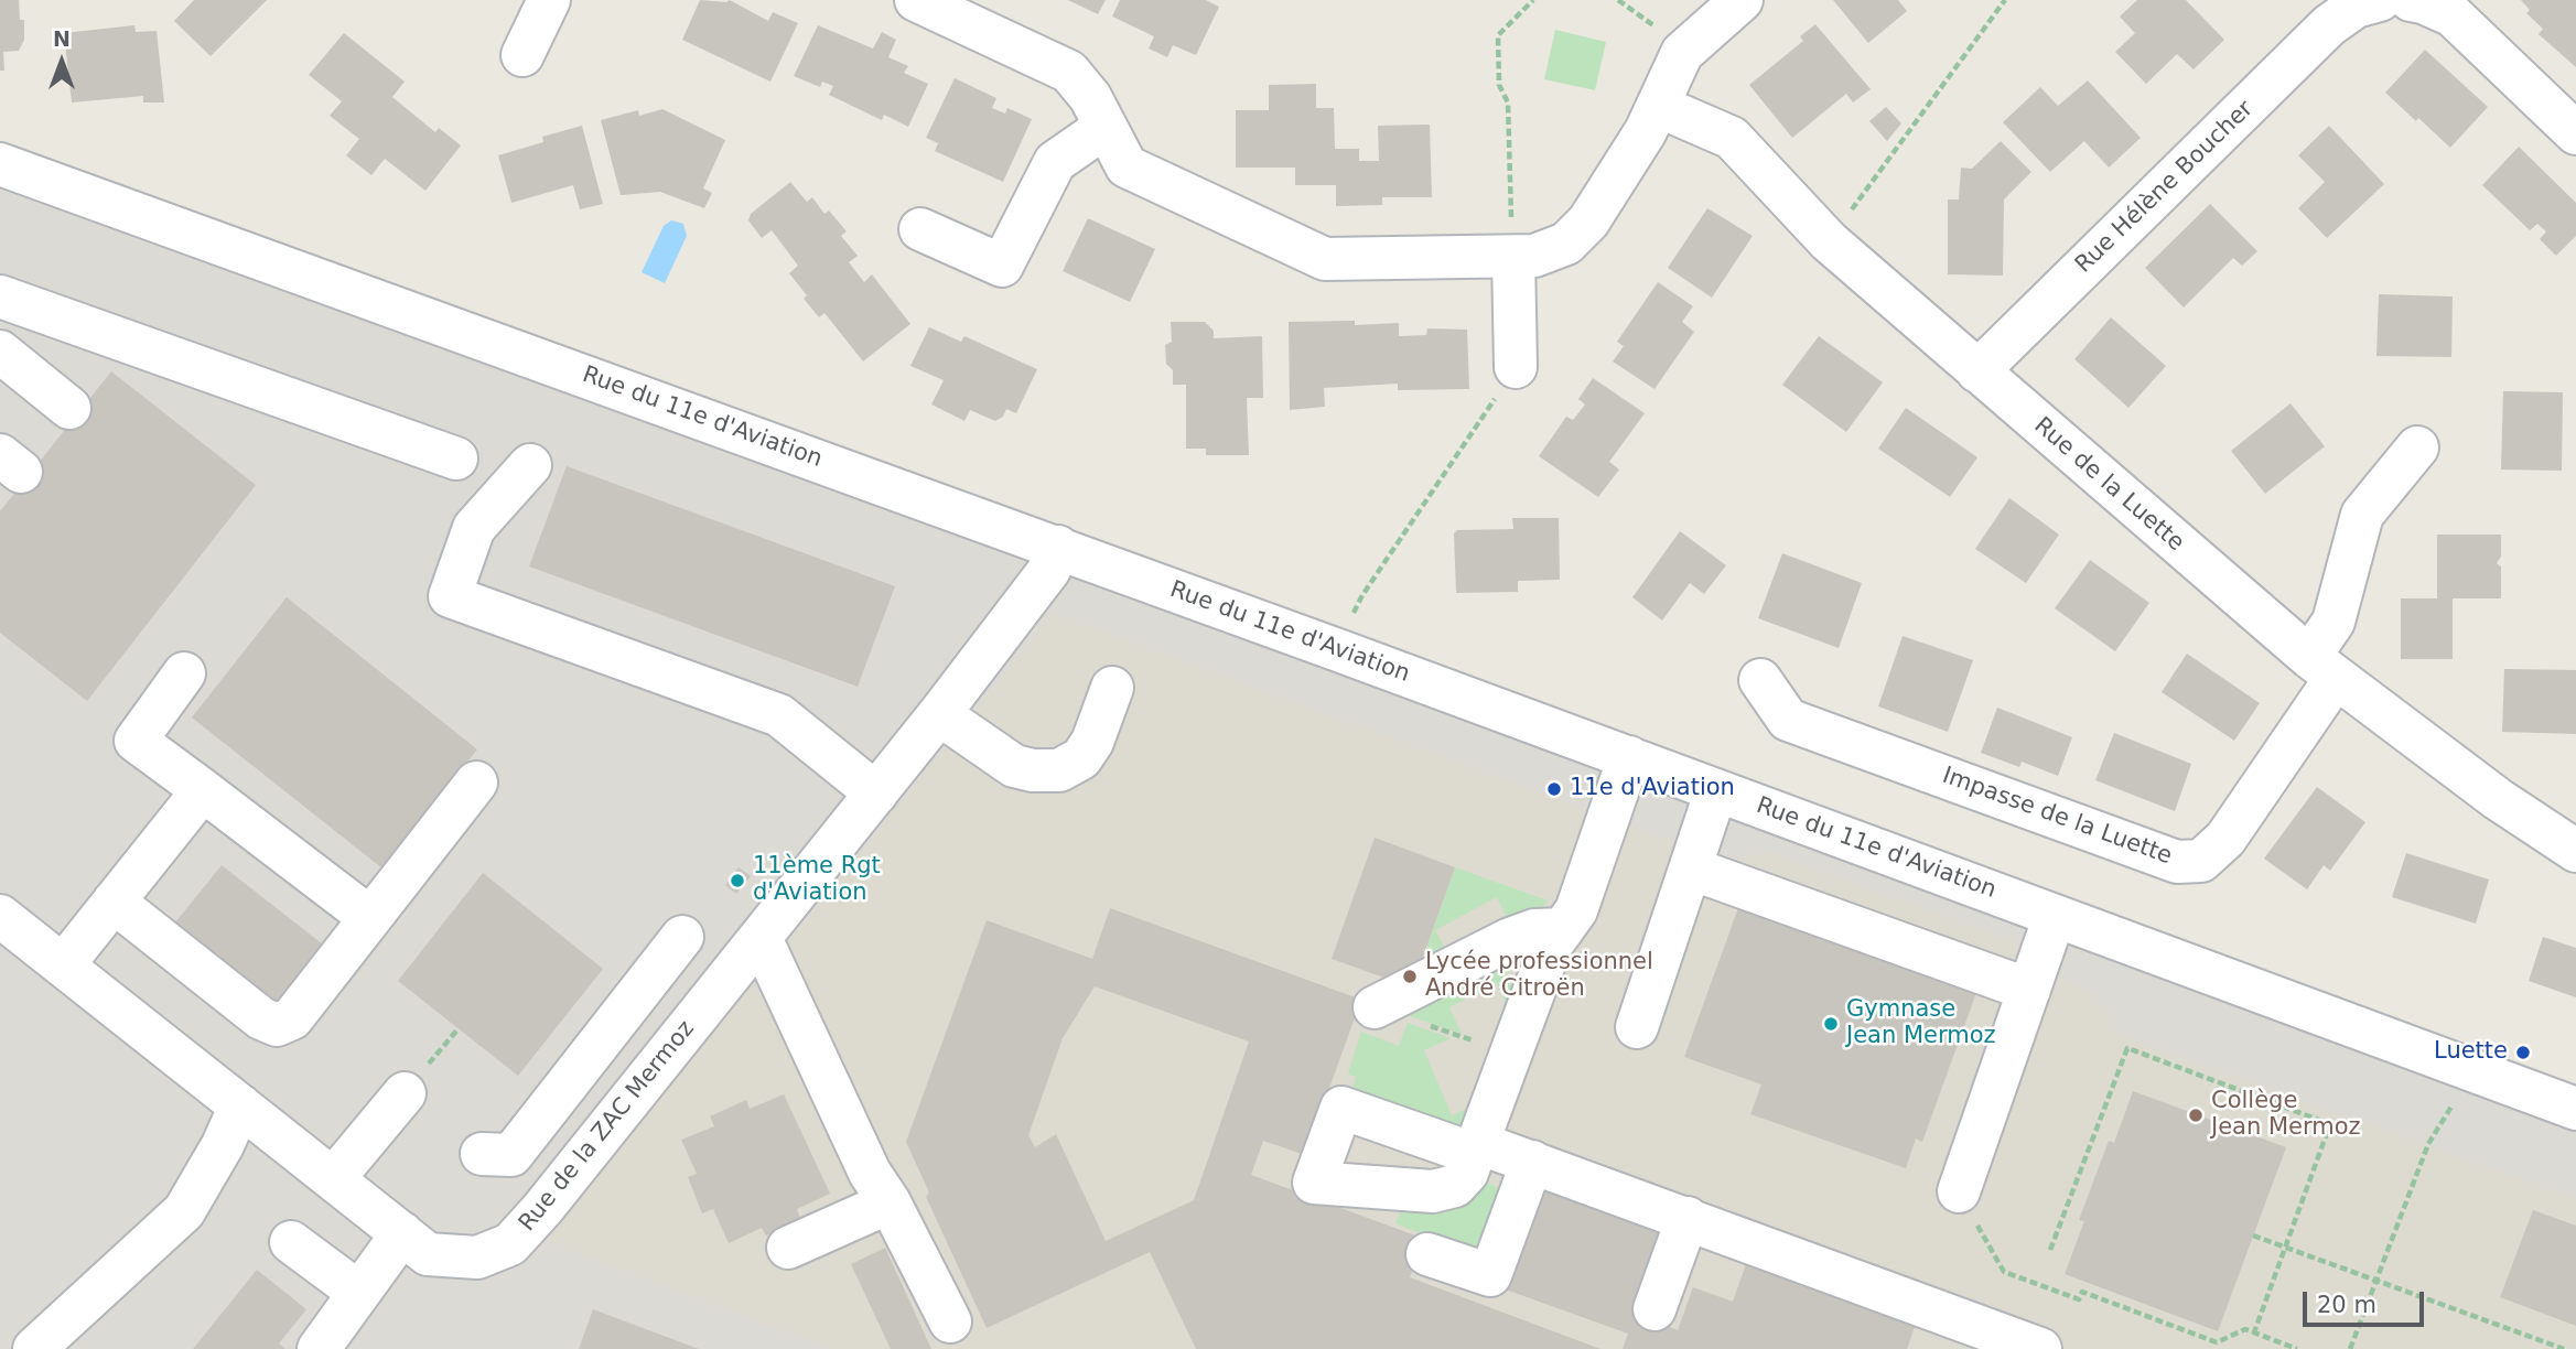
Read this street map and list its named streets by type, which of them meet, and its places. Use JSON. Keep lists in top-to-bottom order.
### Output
{
  "streets": {
    "street": [
      "Rue Hélène Boucher",
      "Rue du 11e d'Aviation",
      "Rue de la Luette",
      "Impasse de la Luette",
      "Rue de la ZAC Mermoz"
    ]
  },
  "crossings": [
    ["Rue Hélène Boucher", "Rue de la Luette"],
    ["Rue du 11e d'Aviation", "Rue de la ZAC Mermoz"],
    ["Rue de la Luette", "Impasse de la Luette"]
  ],
  "places": [
    "11e d'Aviation",
    "11ème Rgt d'Aviation",
    "Lycée professionnel André Citroën",
    "Gymnase Jean Mermoz",
    "Luette",
    "Collège Jean Mermoz"
  ],
  "scale_bar": "20 m",
  "north": "top"
}
